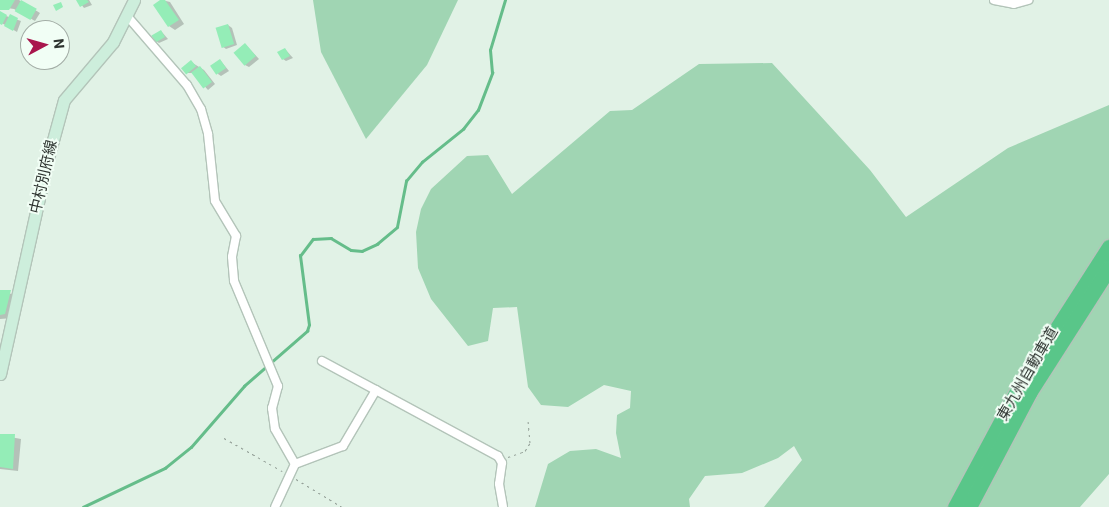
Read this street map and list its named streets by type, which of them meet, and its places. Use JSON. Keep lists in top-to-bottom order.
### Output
{
  "streets": {
    "highway": ["東九州自動車道"],
    "main road": ["中村別府線"]
  },
  "north": "right"
}
